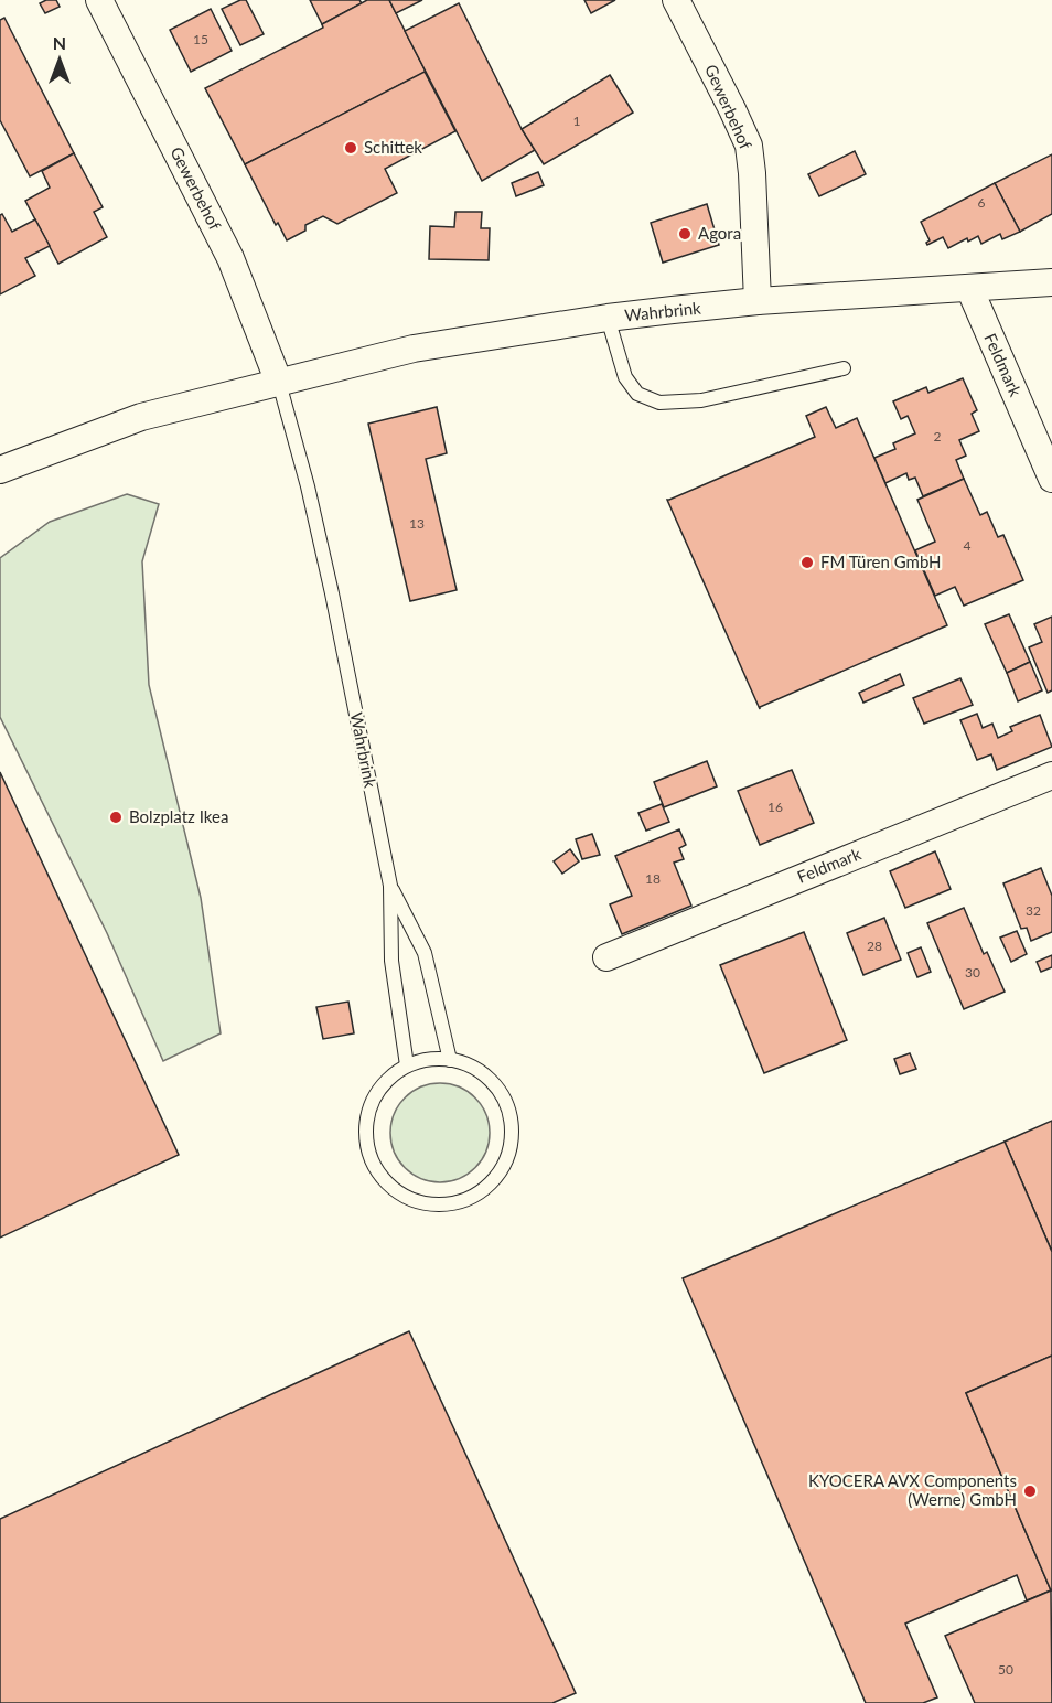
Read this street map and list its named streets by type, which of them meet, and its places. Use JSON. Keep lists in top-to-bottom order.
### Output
{
  "streets": {
    "street": ["Gewerbehof", "Wahrbrink", "Feldmark"]
  },
  "crossings": [
    ["Gewerbehof", "Wahrbrink"],
    ["Wahrbrink", "Feldmark"]
  ],
  "places": [
    "Schittek",
    "Agora",
    "FM Türen GmbH",
    "Bolzplatz Ikea",
    "KYOCERA AVX Components (Werne) GmbH"
  ],
  "house_numbers": [
    "15",
    "1",
    "6",
    "2",
    "13",
    "4",
    "16",
    "18",
    "32",
    "28",
    "30",
    "50"
  ],
  "north": "top"
}
